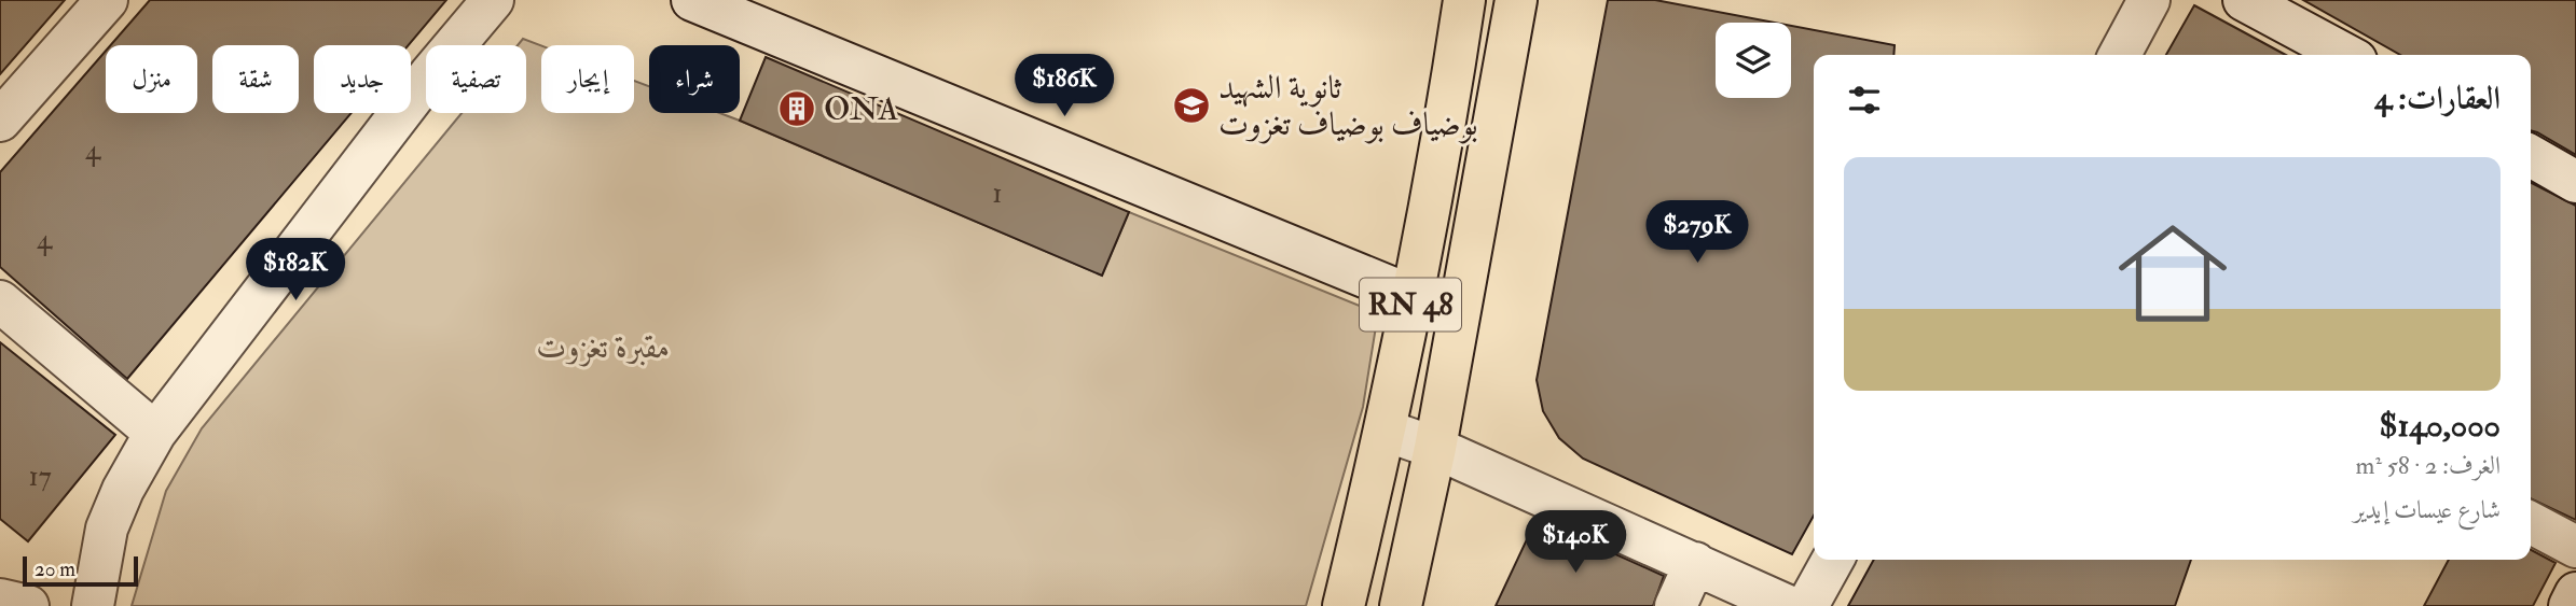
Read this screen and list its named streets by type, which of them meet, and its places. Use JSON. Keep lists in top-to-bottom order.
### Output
{
  "streets": {
    "highway": ["RN 48"]
  },
  "parks": ["مقبرة تغزوت"],
  "places": {
    "school or university": ["ثانوية الشهيد بوضياف بوضياف تغزوت"],
    "building": ["ONA"]
  },
  "house_numbers": [
    "4",
    "1",
    "4",
    "17"
  ],
  "scale_bar": "20 m",
  "page": {
    "chip": [
      "شراء",
      "إيجار",
      "تصفية",
      "جديد",
      "شقة",
      "منزل"
    ],
    "price": [
      "$186K",
      "$279K",
      "$182K",
      "$140K"
    ],
    "heading": "العقارات: 4",
    "list": [
      {
        "name": "$140,000",
        "note": "الغرف: 2 · 58 m² · شارع عيسات إيدير"
      }
    ],
    "scale": "20 m"
  }
}
